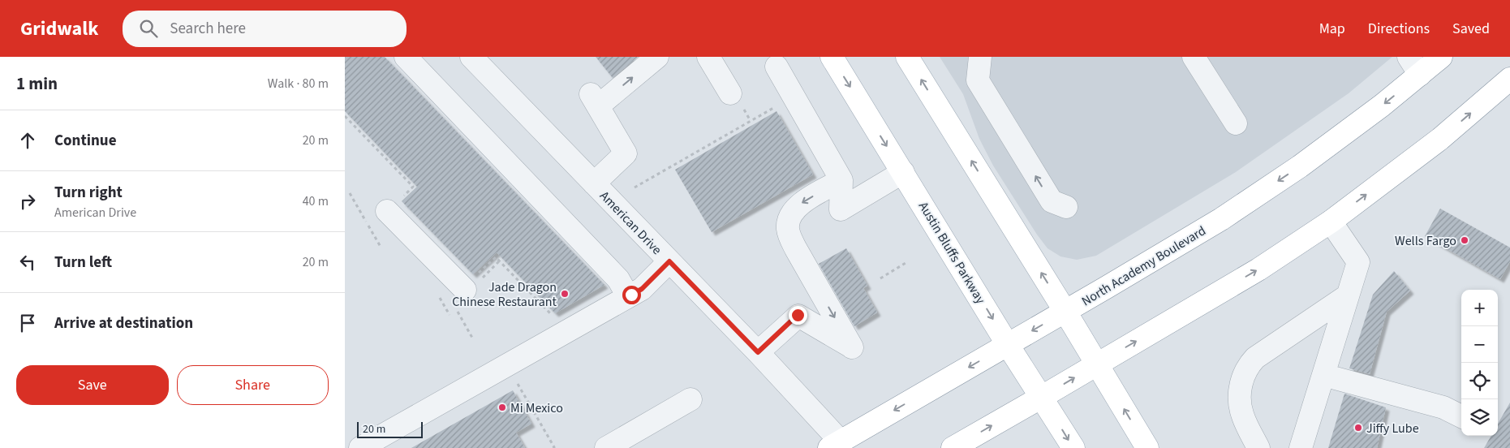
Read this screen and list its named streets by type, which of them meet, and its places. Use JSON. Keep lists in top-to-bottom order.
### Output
{
  "streets": {
    "main road": ["Austin Bluffs Parkway", "North Academy Boulevard"],
    "street": ["American Drive"]
  },
  "crossings": [
    ["American Drive", "North Academy Boulevard"],
    ["Austin Bluffs Parkway", "North Academy Boulevard"]
  ],
  "places": [
    "Wells Fargo",
    "Jade Dragon Chinese Restaurant",
    "Mi Mexico",
    "Jiffy Lube"
  ],
  "scale_bar": "20 m",
  "page": {
    "header": "Gridwalk",
    "search": "Search here",
    "nav": ["Map", "Directions", "Saved"],
    "heading": ["1 min", "Walk · 80 m"],
    "list": [
      ["Continue", "20 m"],
      ["Turn right", "American Drive", "40 m"],
      ["Turn left", "20 m"],
      "Arrive at destination"
    ],
    "map_buttons": ["+", "−"],
    "buttons": ["Save", "Share"],
    "scale": "20 m"
  }
}
